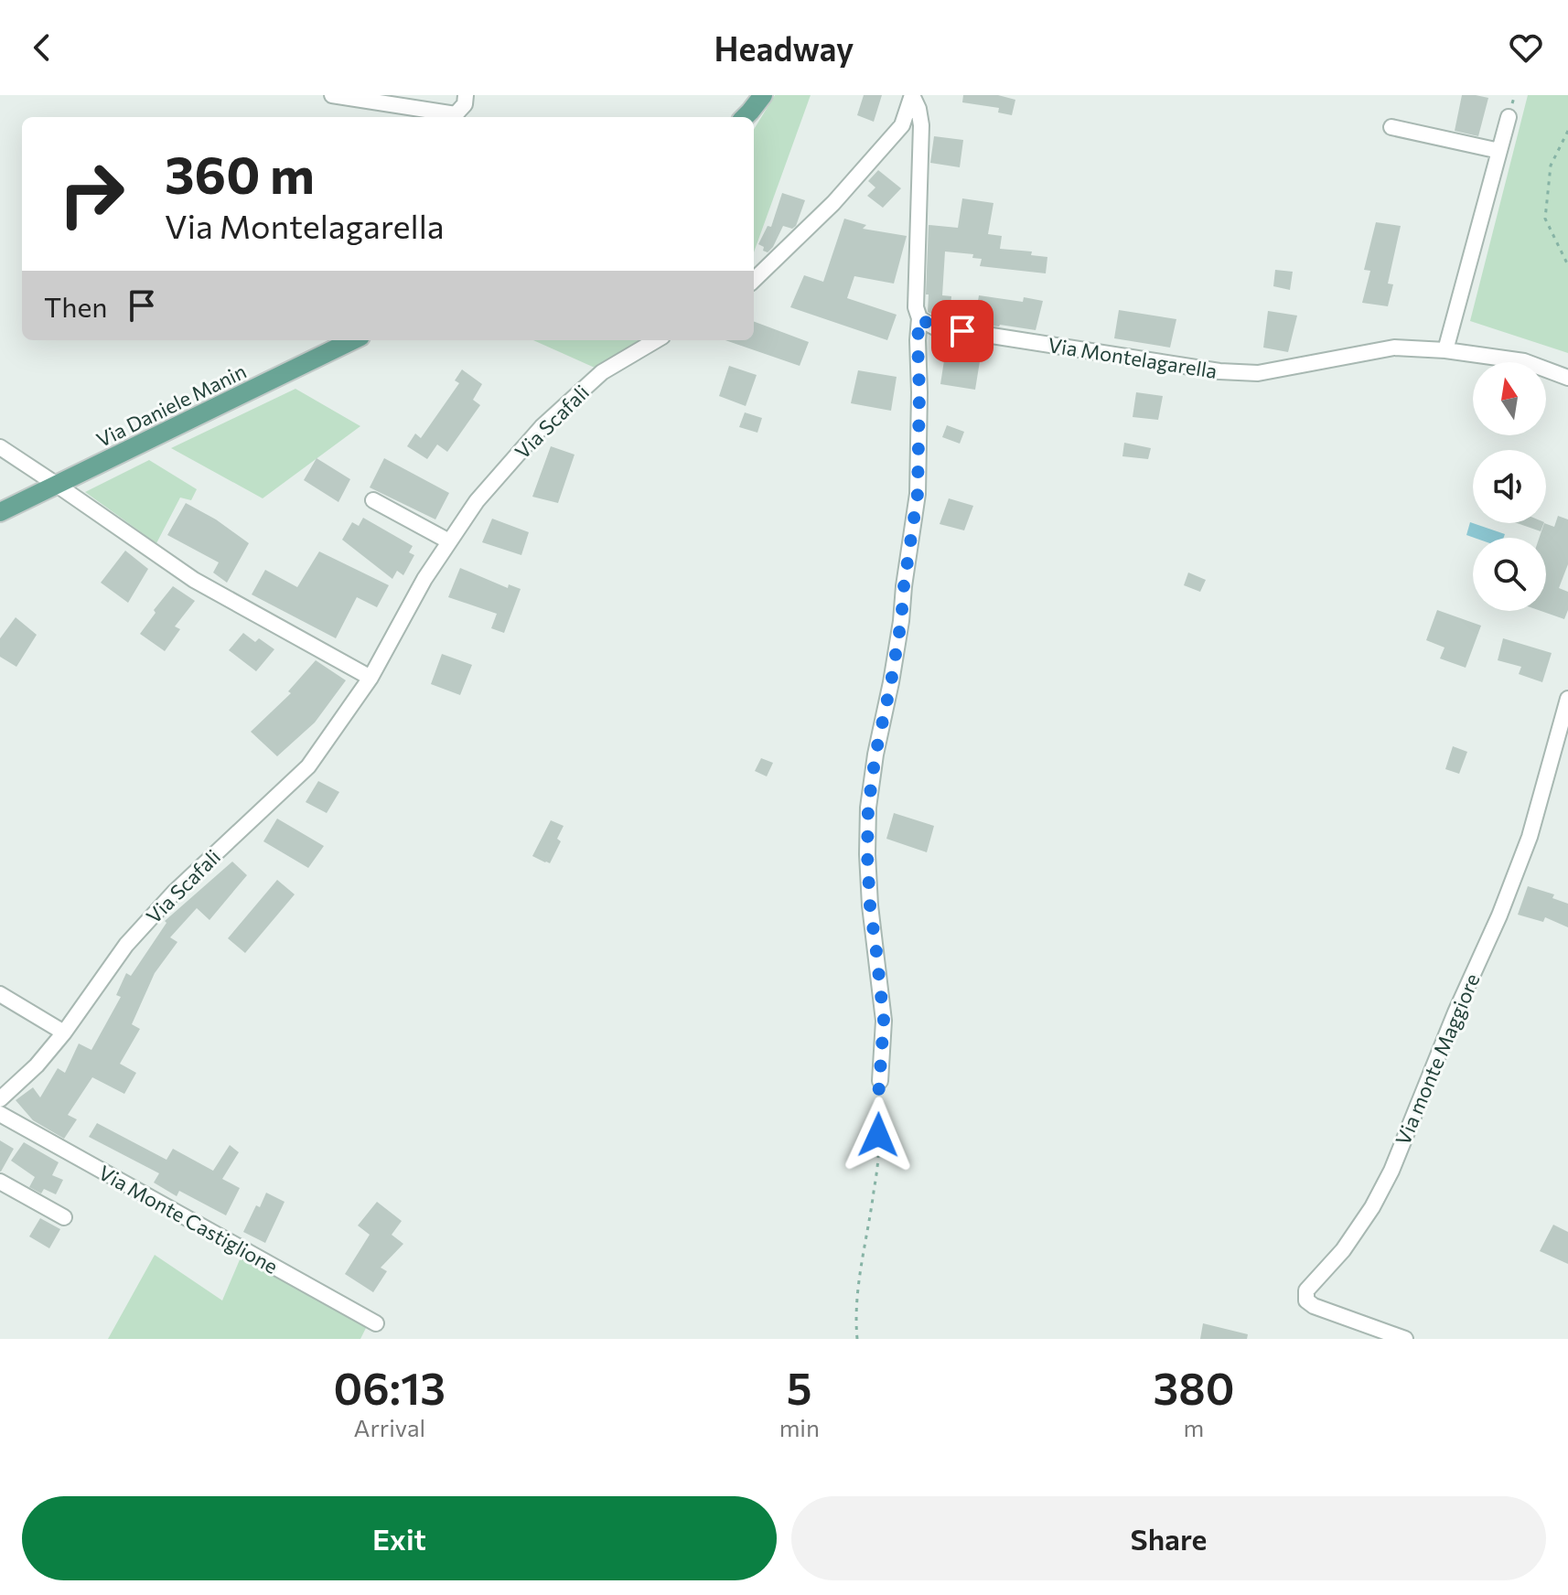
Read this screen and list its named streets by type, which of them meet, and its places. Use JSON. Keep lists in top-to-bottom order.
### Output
{
  "streets": {
    "main road": ["Via Daniele Manin"],
    "street": [
      "Via Montelagarella",
      "Via Scafali",
      "Via monte Maggiore",
      "Via Monte Castiglione"
    ]
  },
  "north": "top",
  "page": {
    "header": "Headway",
    "turn": ["360 m", "Via Montelagarella"],
    "then": "Then",
    "eta": [
      "06:13",
      "Arrival",
      "5",
      "min",
      "380",
      "m"
    ],
    "buttons": ["Exit", "Share"]
  }
}
